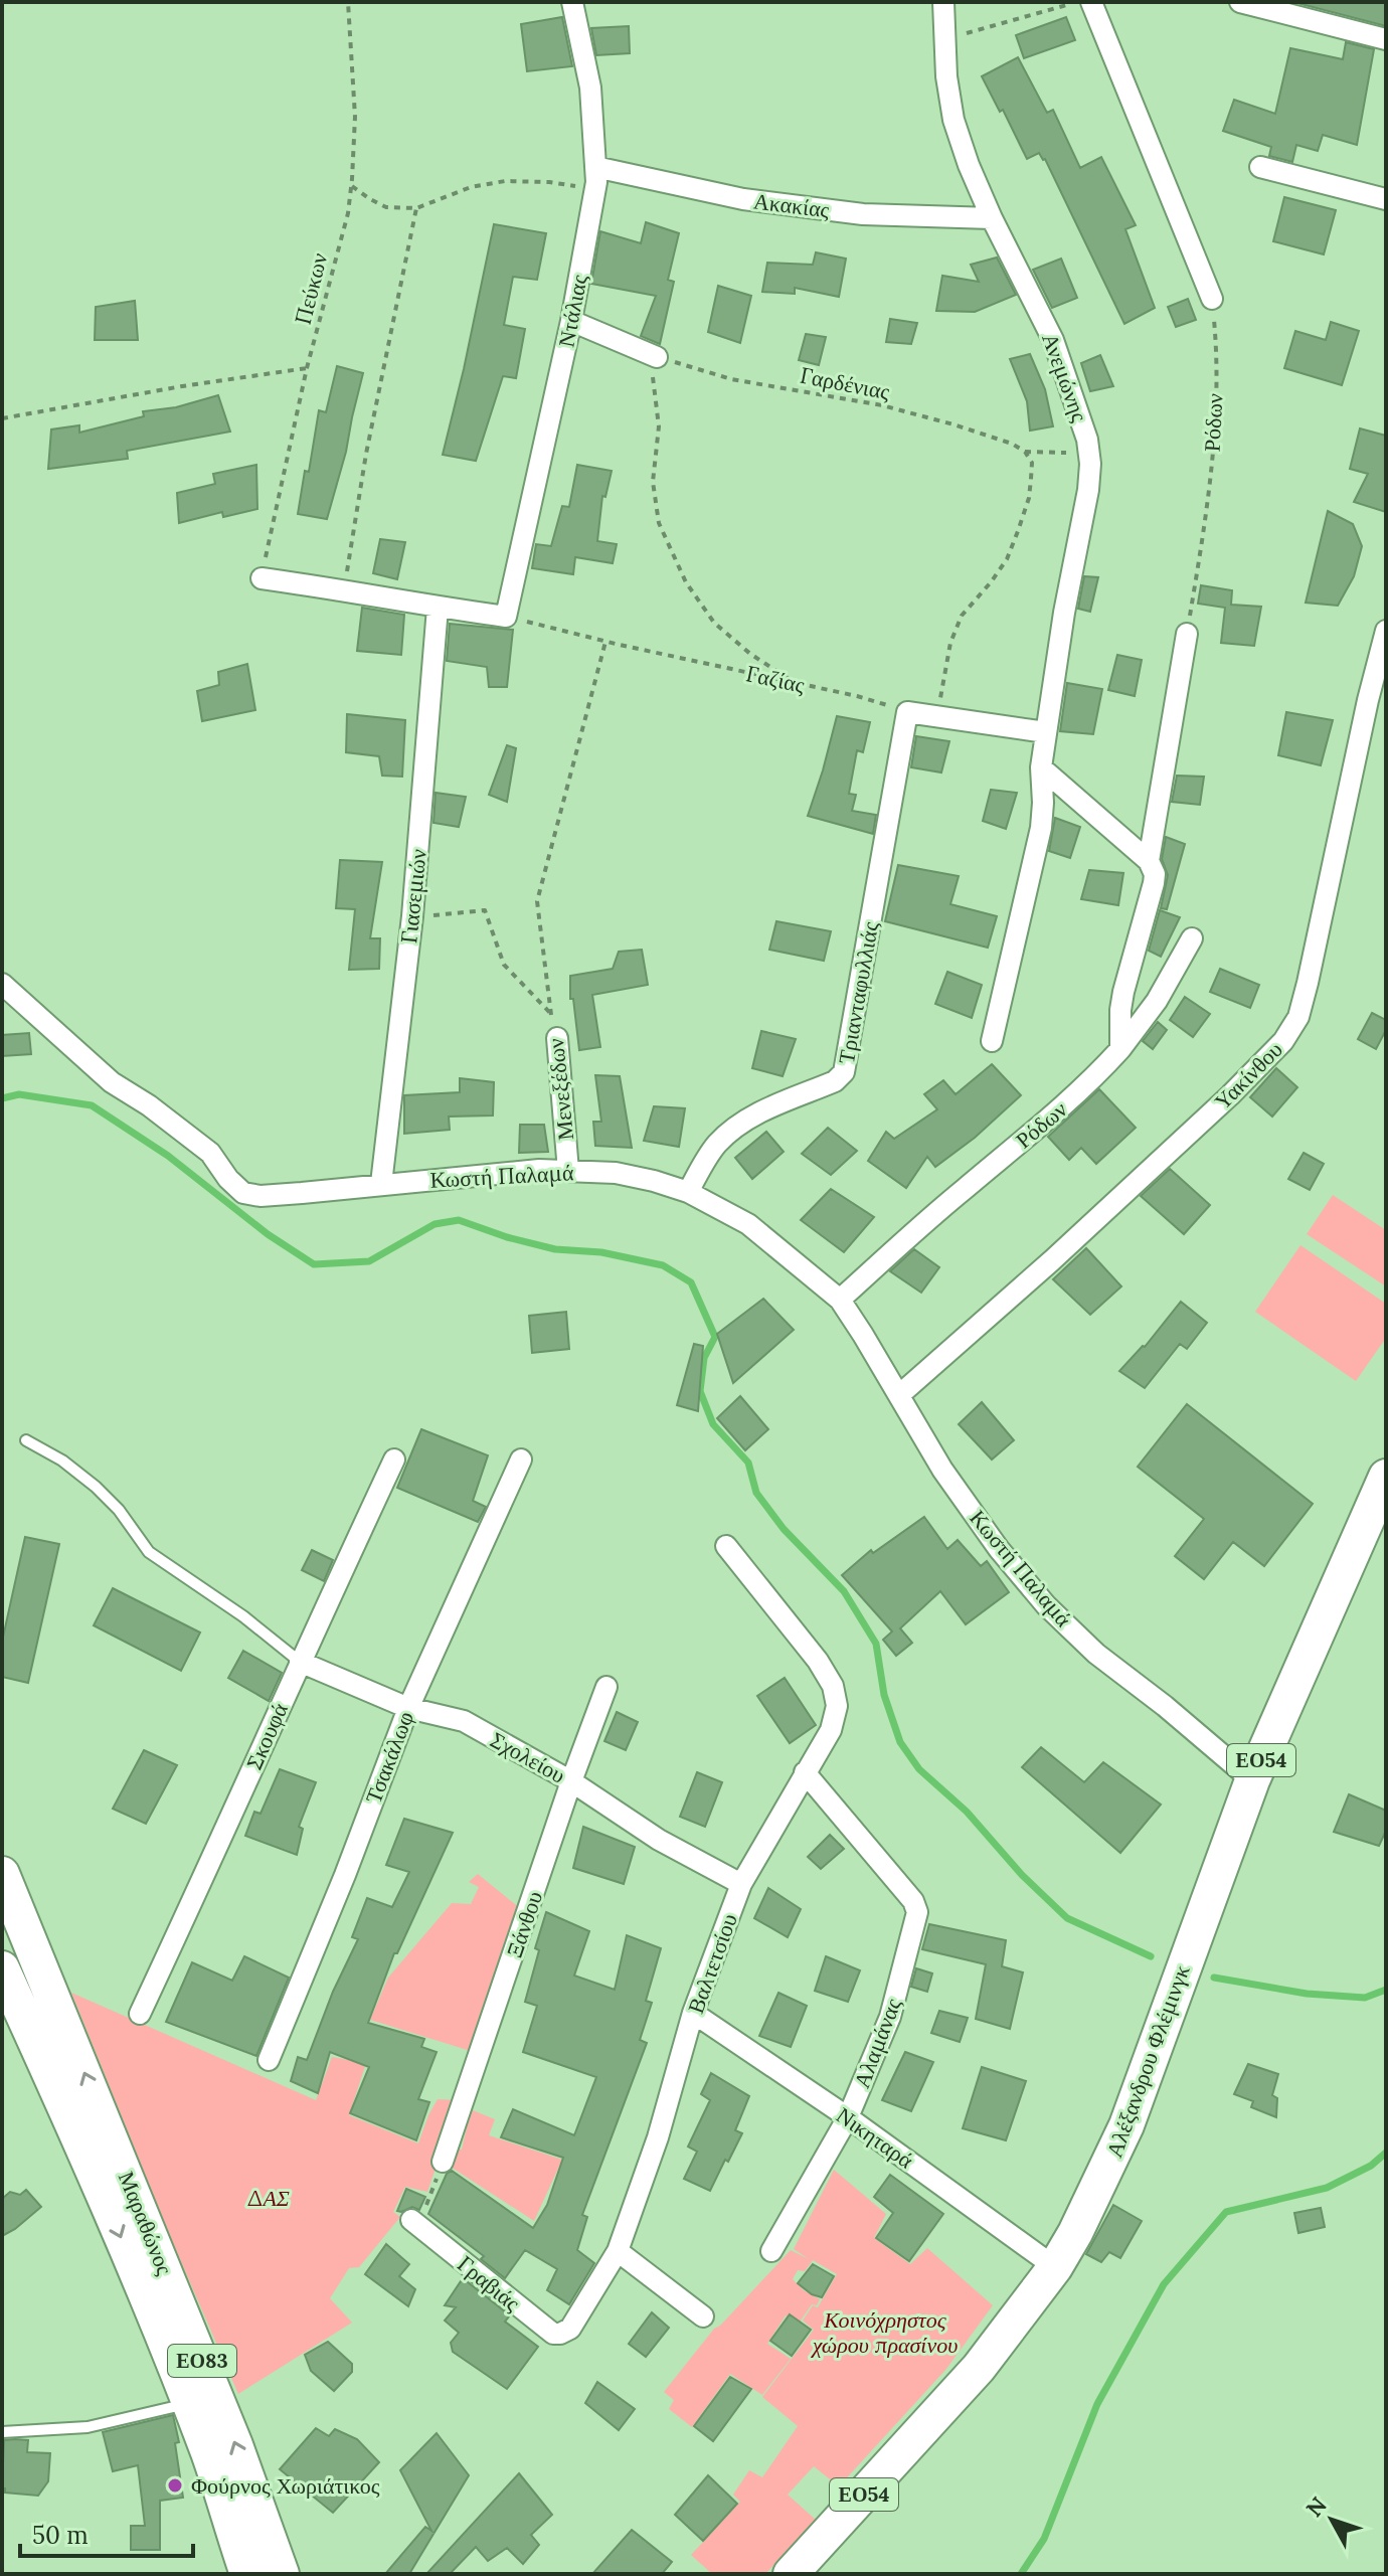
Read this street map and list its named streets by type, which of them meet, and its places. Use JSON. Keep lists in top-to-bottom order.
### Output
{
  "streets": {
    "main road": [
      "ΕΟ54",
      "Αλέξανδρου Φλέμινγκ",
      "Μαραθώνος",
      "ΕΟ83"
    ],
    "street": [
      "Ακακίας",
      "Ντάλιας",
      "Ανεμώνης",
      "Ρόδων",
      "Γιασεμιών",
      "Τριανταφυλλιάς",
      "Υακίνθου",
      "Μενεξέδων",
      "Κωστή Παλαμά",
      "Σκουφά",
      "Τσακάλωφ",
      "Σχολείου",
      "Ξάνθου",
      "Βαλτετσίου",
      "Αλαμάνας",
      "Νικηταρά",
      "Γραβιάς"
    ],
    "path": ["Πεύκων", "Γαρδένιας", "Γαζίας"]
  },
  "crossings": [
    ["Ακακίας", "Ντάλιας"],
    ["Ακακίας", "Ανεμώνης"],
    ["Ντάλιας", "Γαζίας"],
    ["Ρόδων", "Κωστή Παλαμά"],
    ["Γαζίας", "Τριανταφυλλιάς"],
    ["Γιασεμιών", "Μενεξέδων"],
    ["Γιασεμιών", "Κωστή Παλαμά"],
    ["Τριανταφυλλιάς", "Κωστή Παλαμά"],
    ["Υακίνθου", "Κωστή Παλαμά"],
    ["Μενεξέδων", "Κωστή Παλαμά"],
    ["Κωστή Παλαμά", "Αλέξανδρου Φλέμινγκ"],
    ["Σκουφά", "Σχολείου"],
    ["Τσακάλωφ", "Σχολείου"],
    ["Σχολείου", "Ξάνθου"],
    ["Σχολείου", "Βαλτετσίου"],
    ["Βαλτετσίου", "Αλαμάνας"],
    ["Βαλτετσίου", "Νικηταρά"],
    ["Βαλτετσίου", "Γραβιάς"],
    ["Αλαμάνας", "Νικηταρά"],
    ["Αλέξανδρου Φλέμινγκ", "Νικηταρά"]
  ],
  "parks": ["ΔΑΣ", "Κοινόχρηστος χώρου πρασίνου"],
  "places": ["Φούρνος Χωριάτικος"],
  "scale_bar": "50 m",
  "north": "top left"
}
